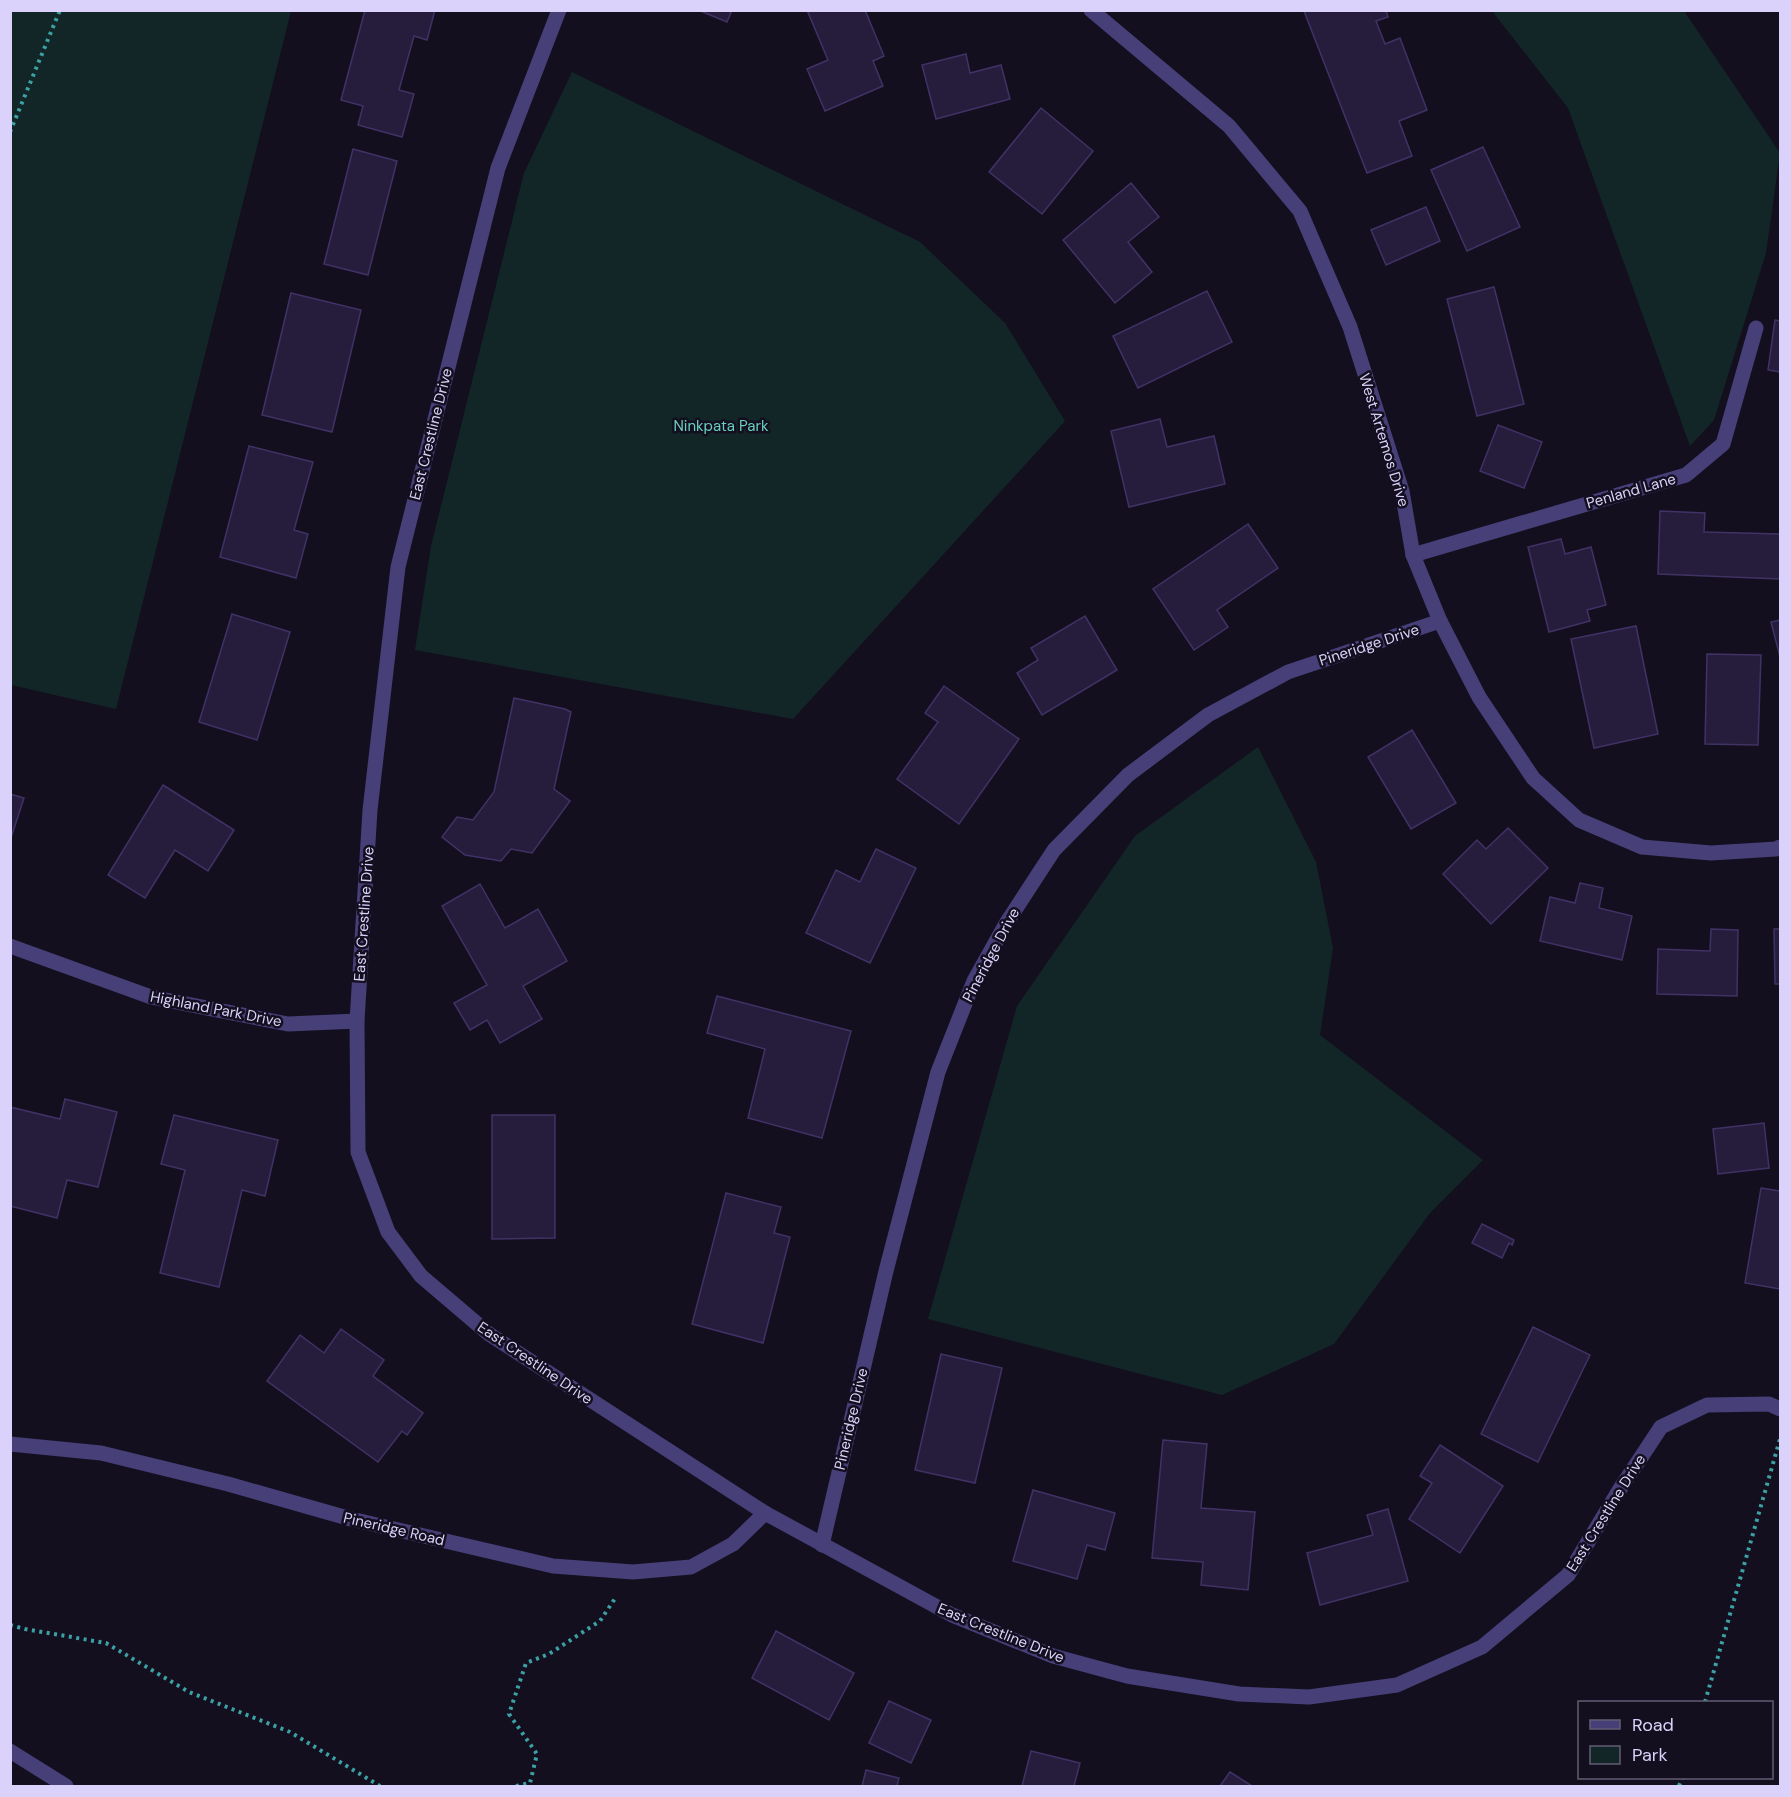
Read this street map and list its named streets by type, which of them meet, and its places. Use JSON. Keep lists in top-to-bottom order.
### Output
{
  "streets": {
    "street": [
      "East Crestline Drive",
      "West Artemos Drive",
      "Penland Lane",
      "Pineridge Drive",
      "Highland Park Drive",
      "Pineridge Road"
    ]
  },
  "crossings": [
    ["East Crestline Drive", "Pineridge Drive"],
    ["East Crestline Drive", "Highland Park Drive"],
    ["East Crestline Drive", "Pineridge Road"],
    ["West Artemos Drive", "Penland Lane"],
    ["West Artemos Drive", "Pineridge Drive"]
  ],
  "parks": ["Ninkpata Park"],
  "legend": ["Road", "Park"]
}
